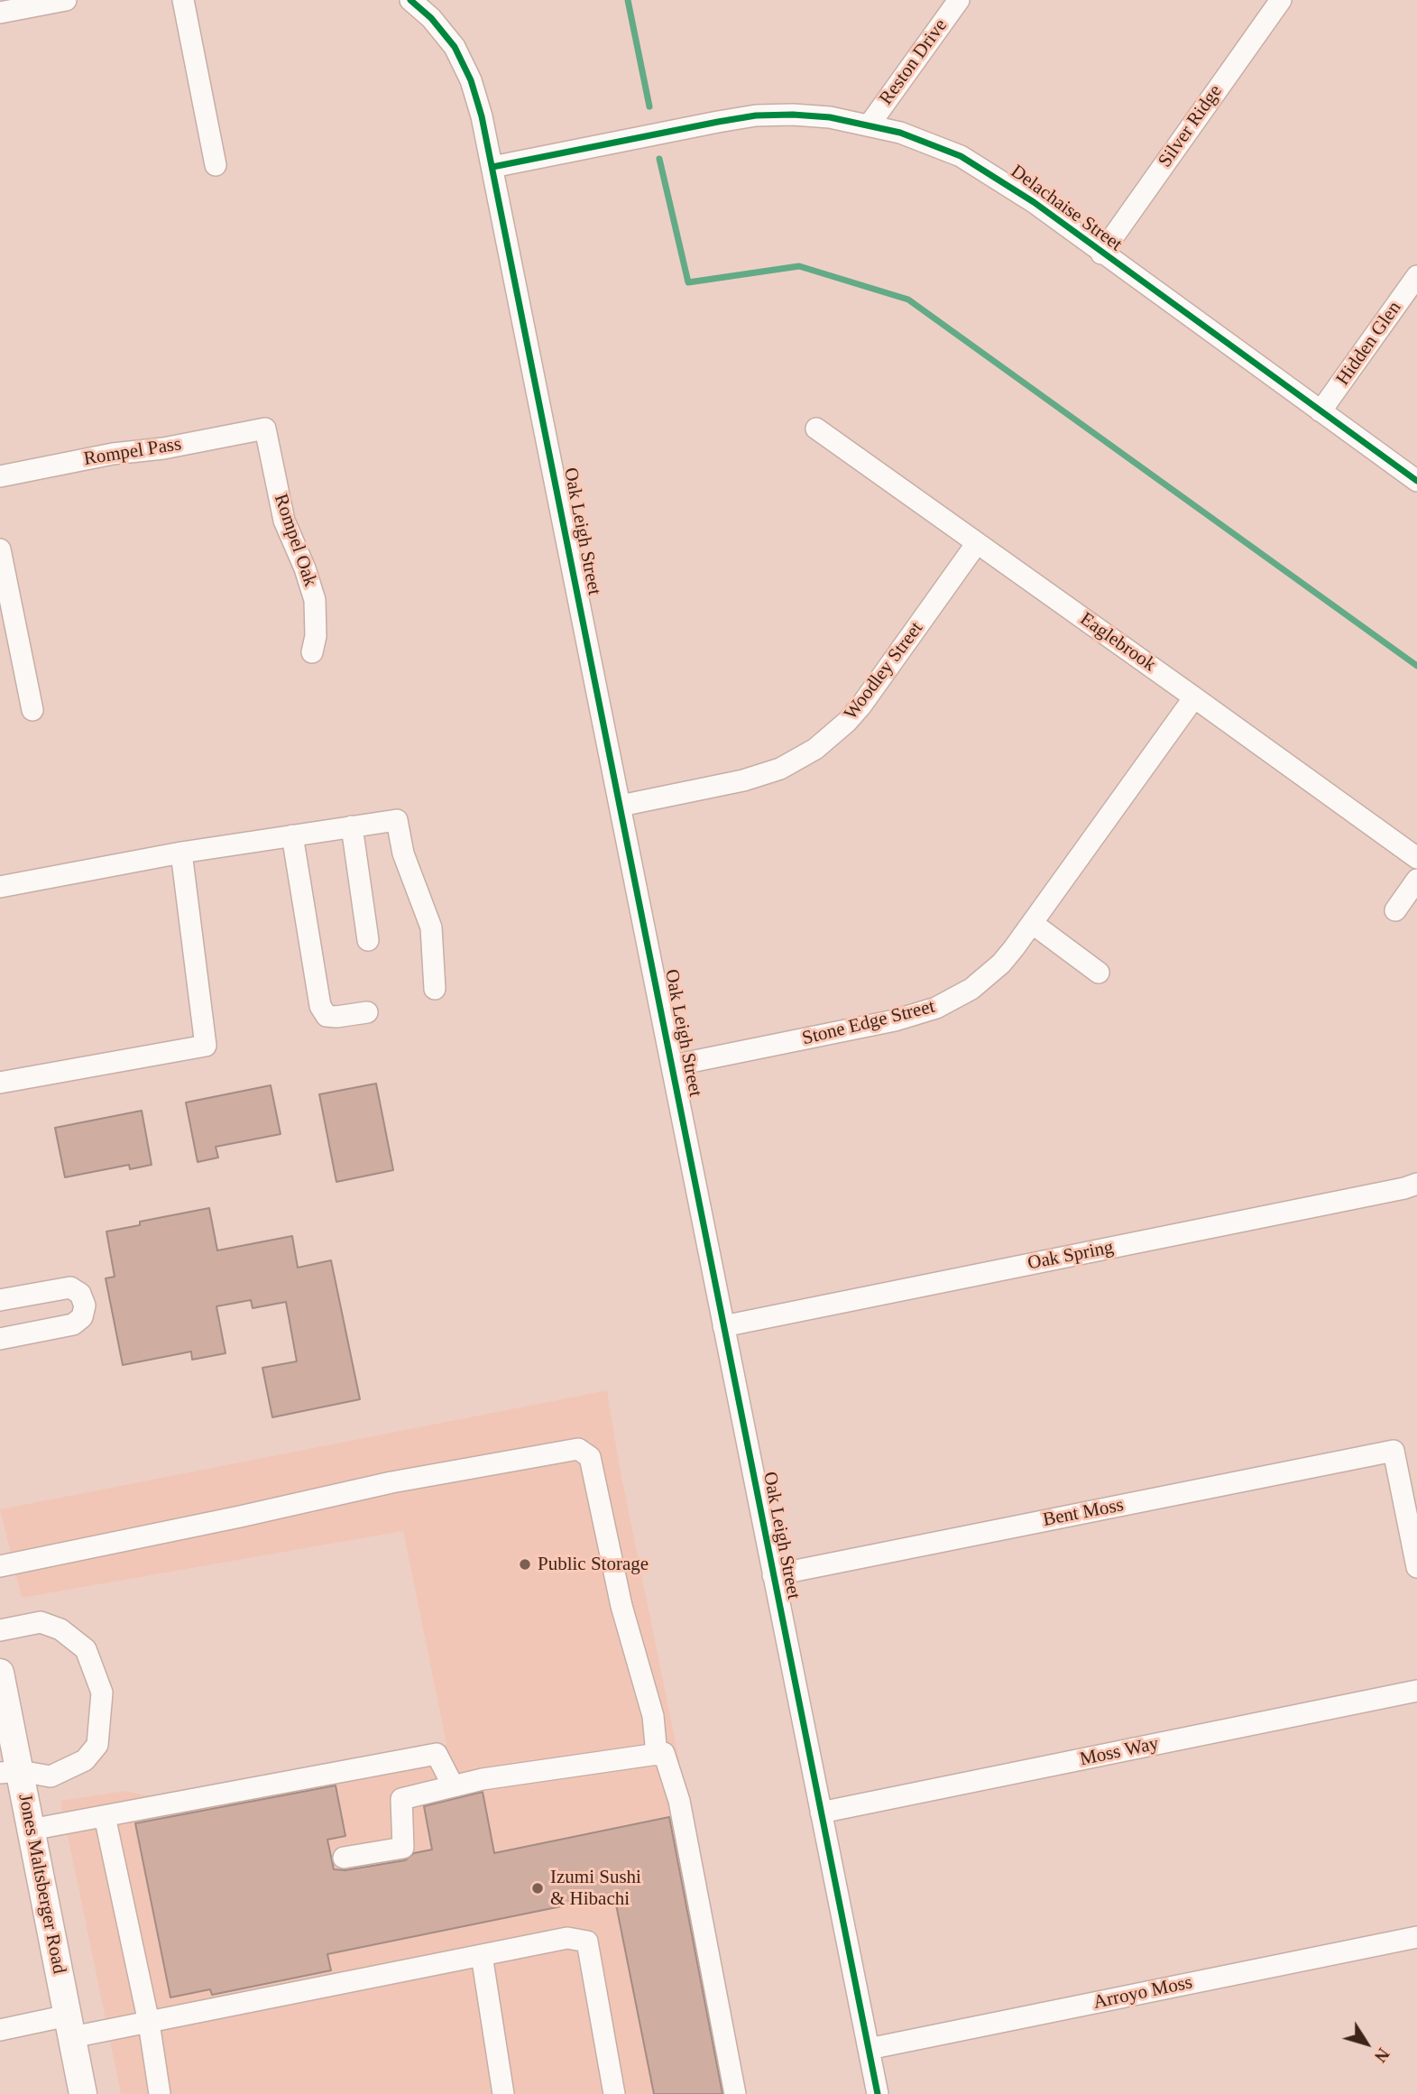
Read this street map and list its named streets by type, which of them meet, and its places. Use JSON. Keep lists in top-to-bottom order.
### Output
{
  "streets": {
    "main road": ["Jones Maltsberger Road"],
    "street": [
      "Reston Drive",
      "Silver Ridge",
      "Delachaise Street",
      "Hidden Glen",
      "Rompel Pass",
      "Oak Leigh Street",
      "Rompel Oak",
      "Eaglebrook",
      "Woodley Street",
      "Stone Edge Street",
      "Oak Spring",
      "Bent Moss",
      "Moss Way",
      "Arroyo Moss"
    ]
  },
  "crossings": [
    ["Reston Drive", "Delachaise Street"],
    ["Silver Ridge", "Delachaise Street"],
    ["Delachaise Street", "Hidden Glen"],
    ["Delachaise Street", "Oak Leigh Street"],
    ["Rompel Pass", "Rompel Oak"],
    ["Oak Leigh Street", "Woodley Street"],
    ["Oak Leigh Street", "Stone Edge Street"],
    ["Oak Leigh Street", "Oak Spring"],
    ["Oak Leigh Street", "Bent Moss"],
    ["Oak Leigh Street", "Moss Way"],
    ["Oak Leigh Street", "Arroyo Moss"],
    ["Eaglebrook", "Woodley Street"],
    ["Eaglebrook", "Stone Edge Street"]
  ],
  "places": ["Public Storage", "Izumi Sushi & Hibachi"],
  "north": "bottom right"
}
